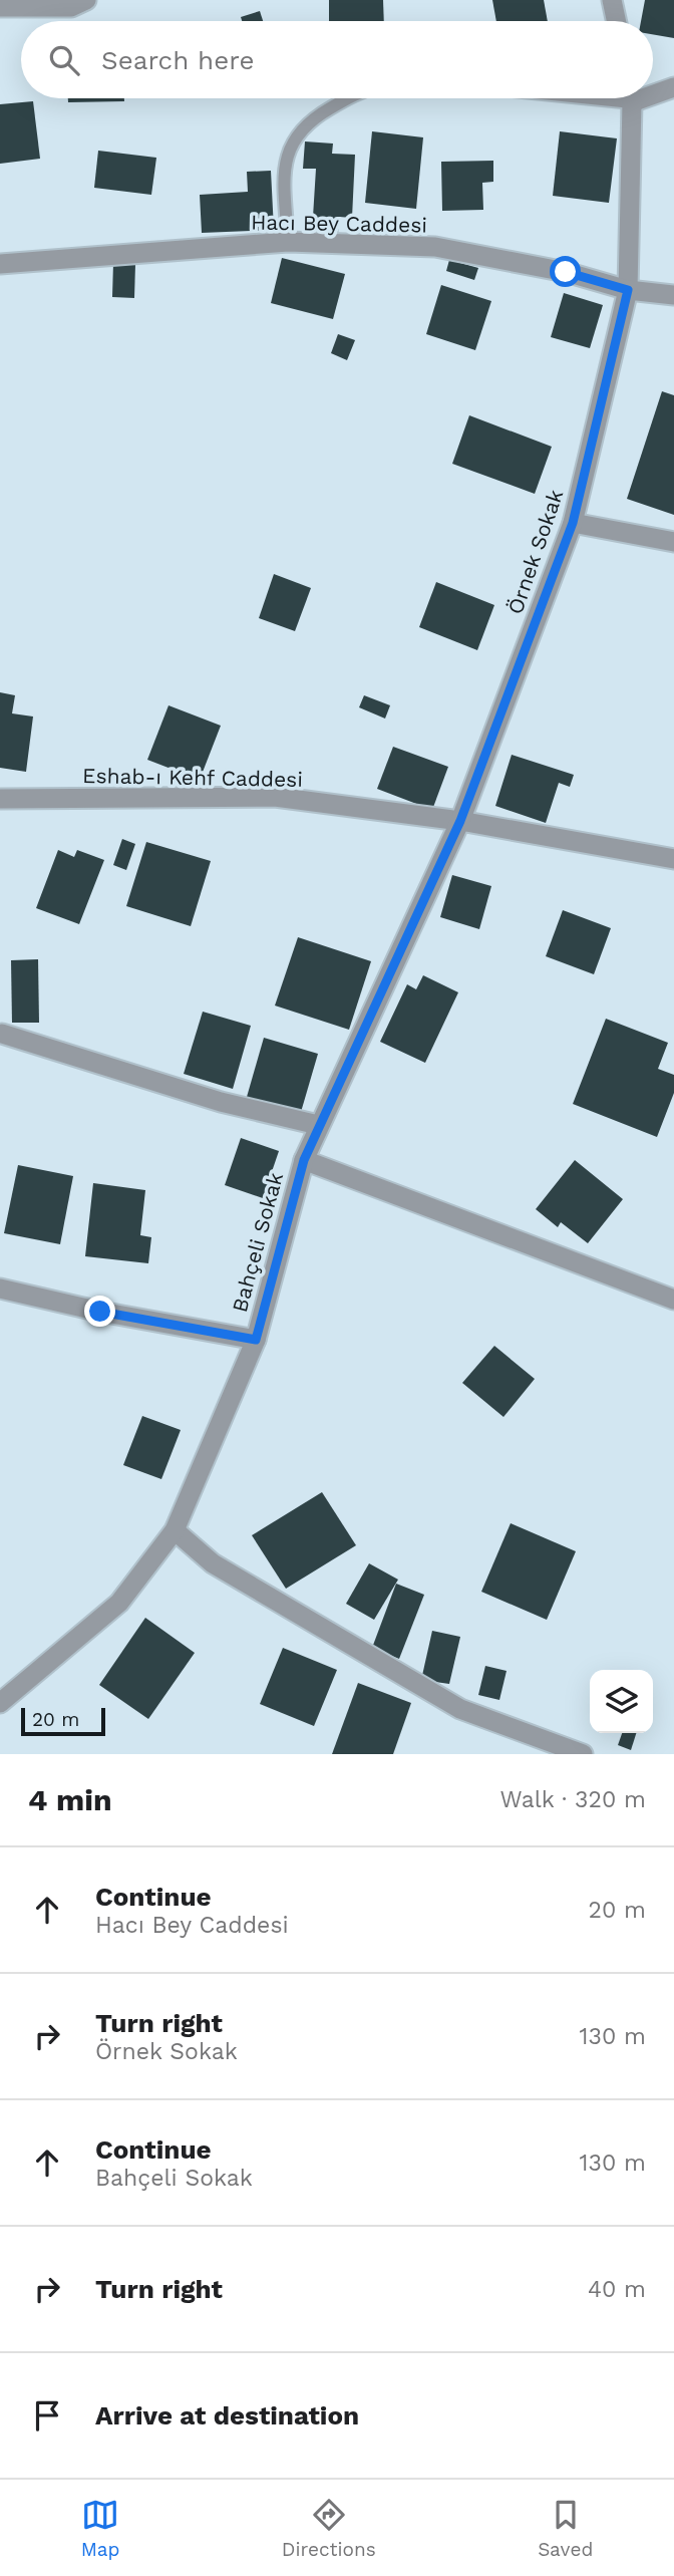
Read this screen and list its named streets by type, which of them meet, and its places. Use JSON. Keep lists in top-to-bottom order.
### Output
{
  "streets": {
    "street": [
      "Hacı Bey Caddesi",
      "Örnek Sokak",
      "Eshab-ı Kehf Caddesi",
      "Bahçeli Sokak"
    ]
  },
  "crossings": [
    ["Hacı Bey Caddesi", "Örnek Sokak"],
    ["Örnek Sokak", "Eshab-ı Kehf Caddesi"],
    ["Örnek Sokak", "Bahçeli Sokak"],
    ["Eshab-ı Kehf Caddesi", "Bahçeli Sokak"]
  ],
  "scale_bar": "20 m",
  "page": {
    "search": "Search here",
    "scale": "20 m",
    "heading": ["4 min", "Walk · 320 m"],
    "list": [
      ["Continue", "Hacı Bey Caddesi", "20 m"],
      ["Turn right", "Örnek Sokak", "130 m"],
      ["Continue", "Bahçeli Sokak", "130 m"],
      ["Turn right", "40 m"],
      "Arrive at destination"
    ],
    "nav": ["Map", "Directions", "Saved"]
  }
}
